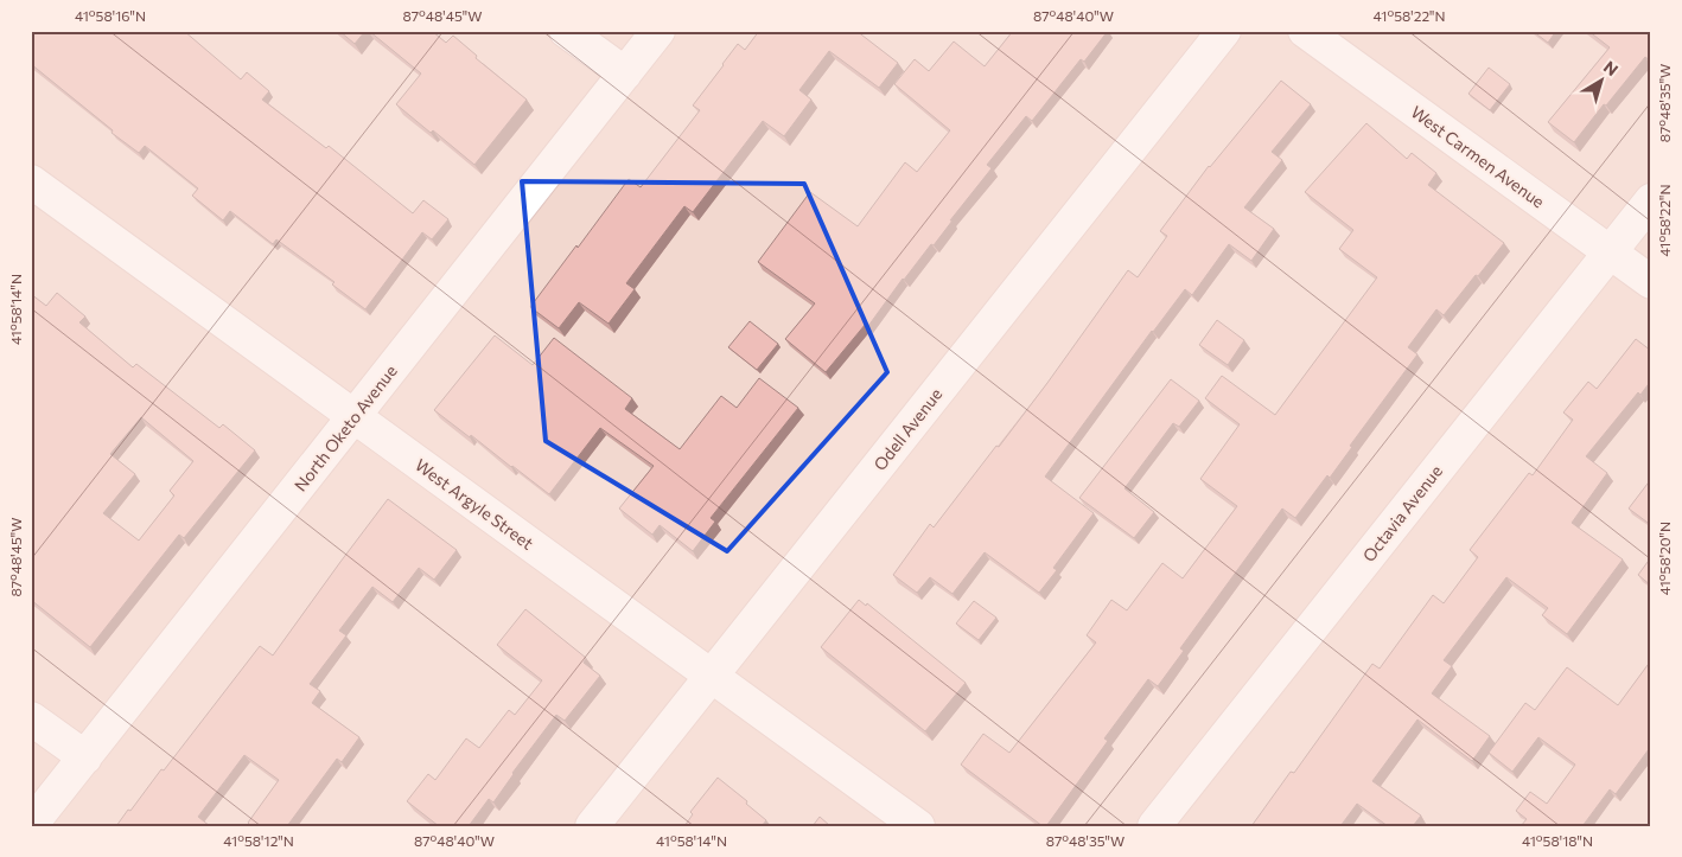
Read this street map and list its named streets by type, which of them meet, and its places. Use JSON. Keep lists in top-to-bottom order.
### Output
{
  "streets": {
    "street": [
      "West Carmen Avenue",
      "North Oketo Avenue",
      "Odell Avenue",
      "West Argyle Street",
      "Octavia Avenue"
    ]
  },
  "crossings": [
    ["West Carmen Avenue", "Octavia Avenue"],
    ["North Oketo Avenue", "West Argyle Street"],
    ["Odell Avenue", "West Argyle Street"]
  ],
  "north": "top right",
  "coordinates": [
    "41°58'16\"N",
    "87°48'45\"W",
    "87°48'40\"W",
    "41°58'22\"N",
    "87°48'35\"W",
    "41°58'14\"N",
    "41°58'20\"N",
    "41°58'12\"N",
    "41°58'18\"N"
  ]
}
